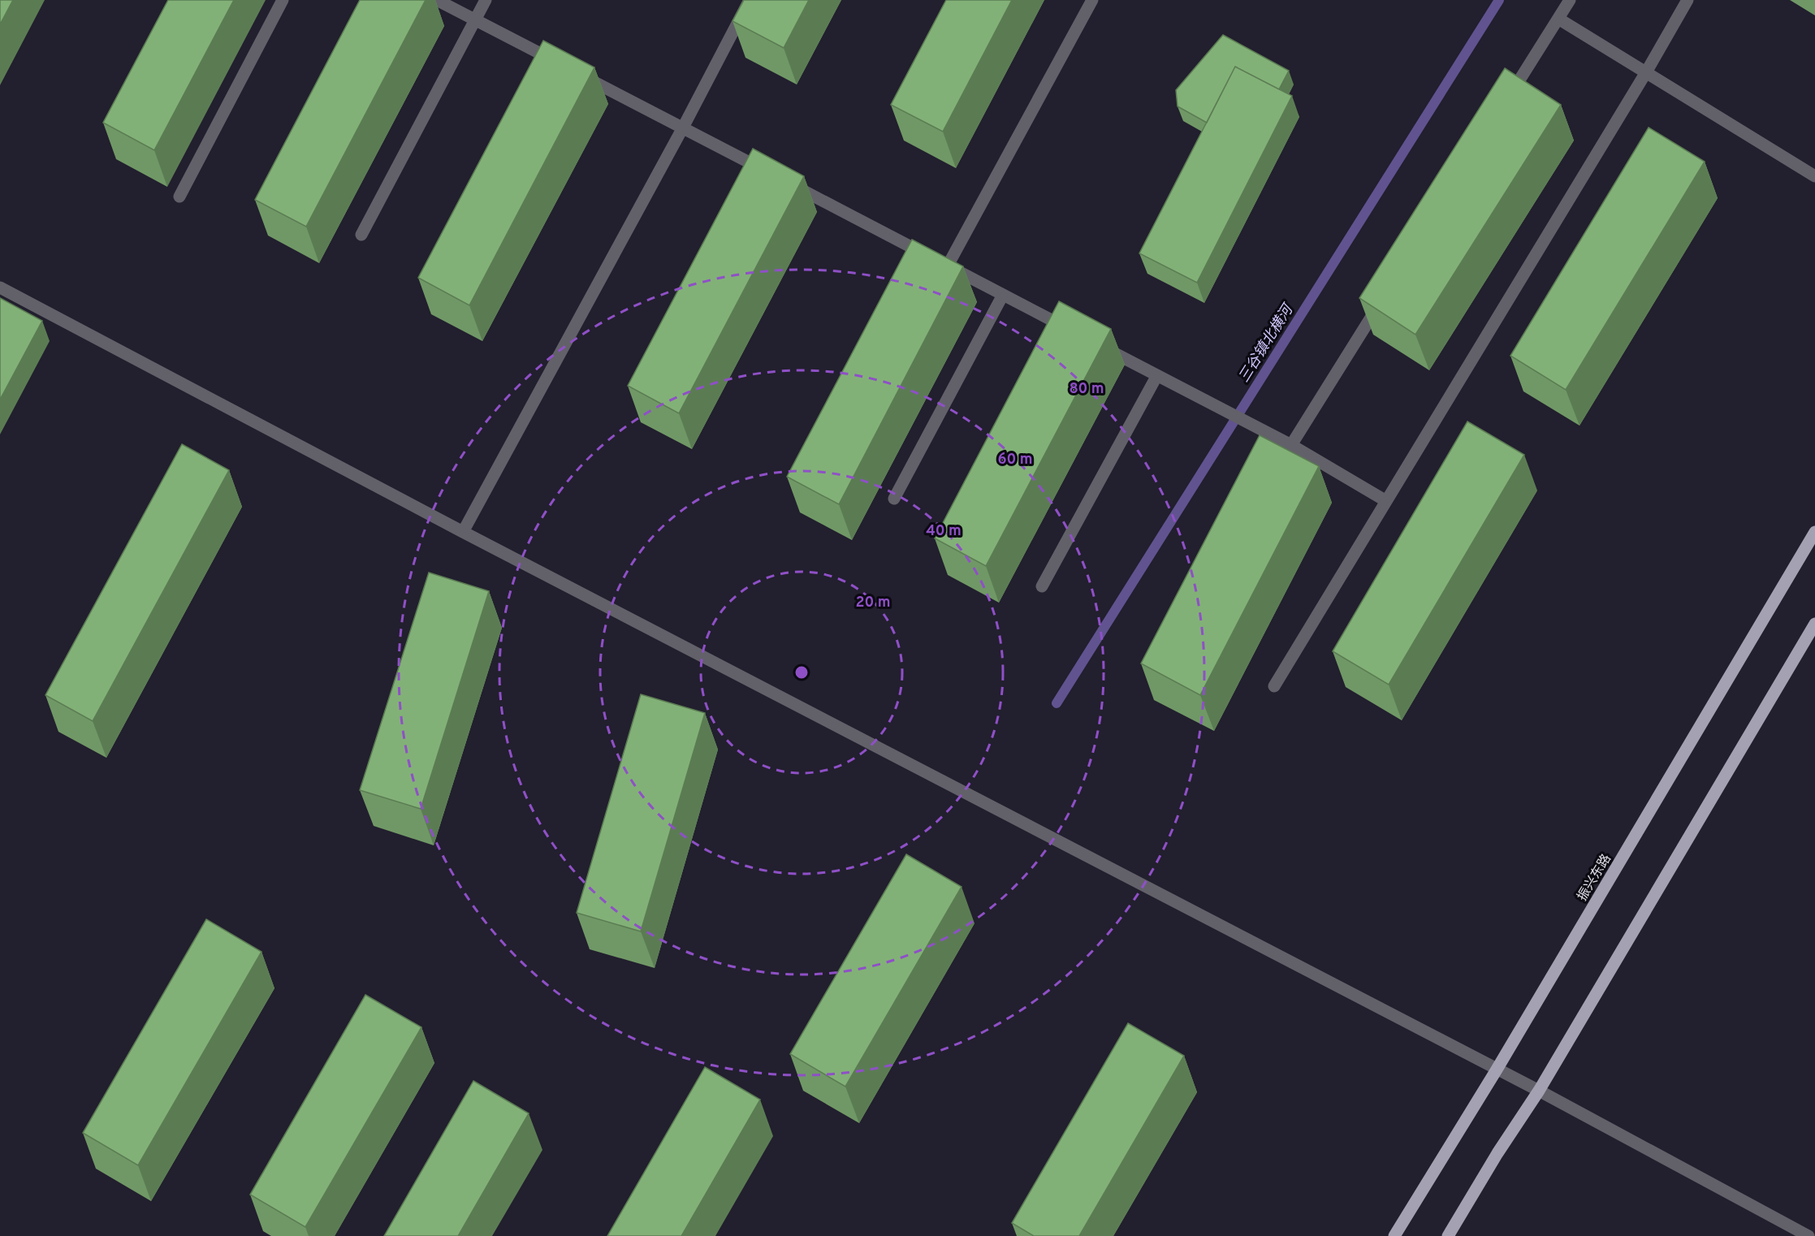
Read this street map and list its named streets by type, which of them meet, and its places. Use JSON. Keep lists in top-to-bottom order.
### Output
{
  "streets": {
    "main road": ["振兴东路"]
  },
  "water": ["三谷镇北横河"],
  "rings": [
    "80 m",
    "60 m",
    "40 m",
    "20 m"
  ]
}
